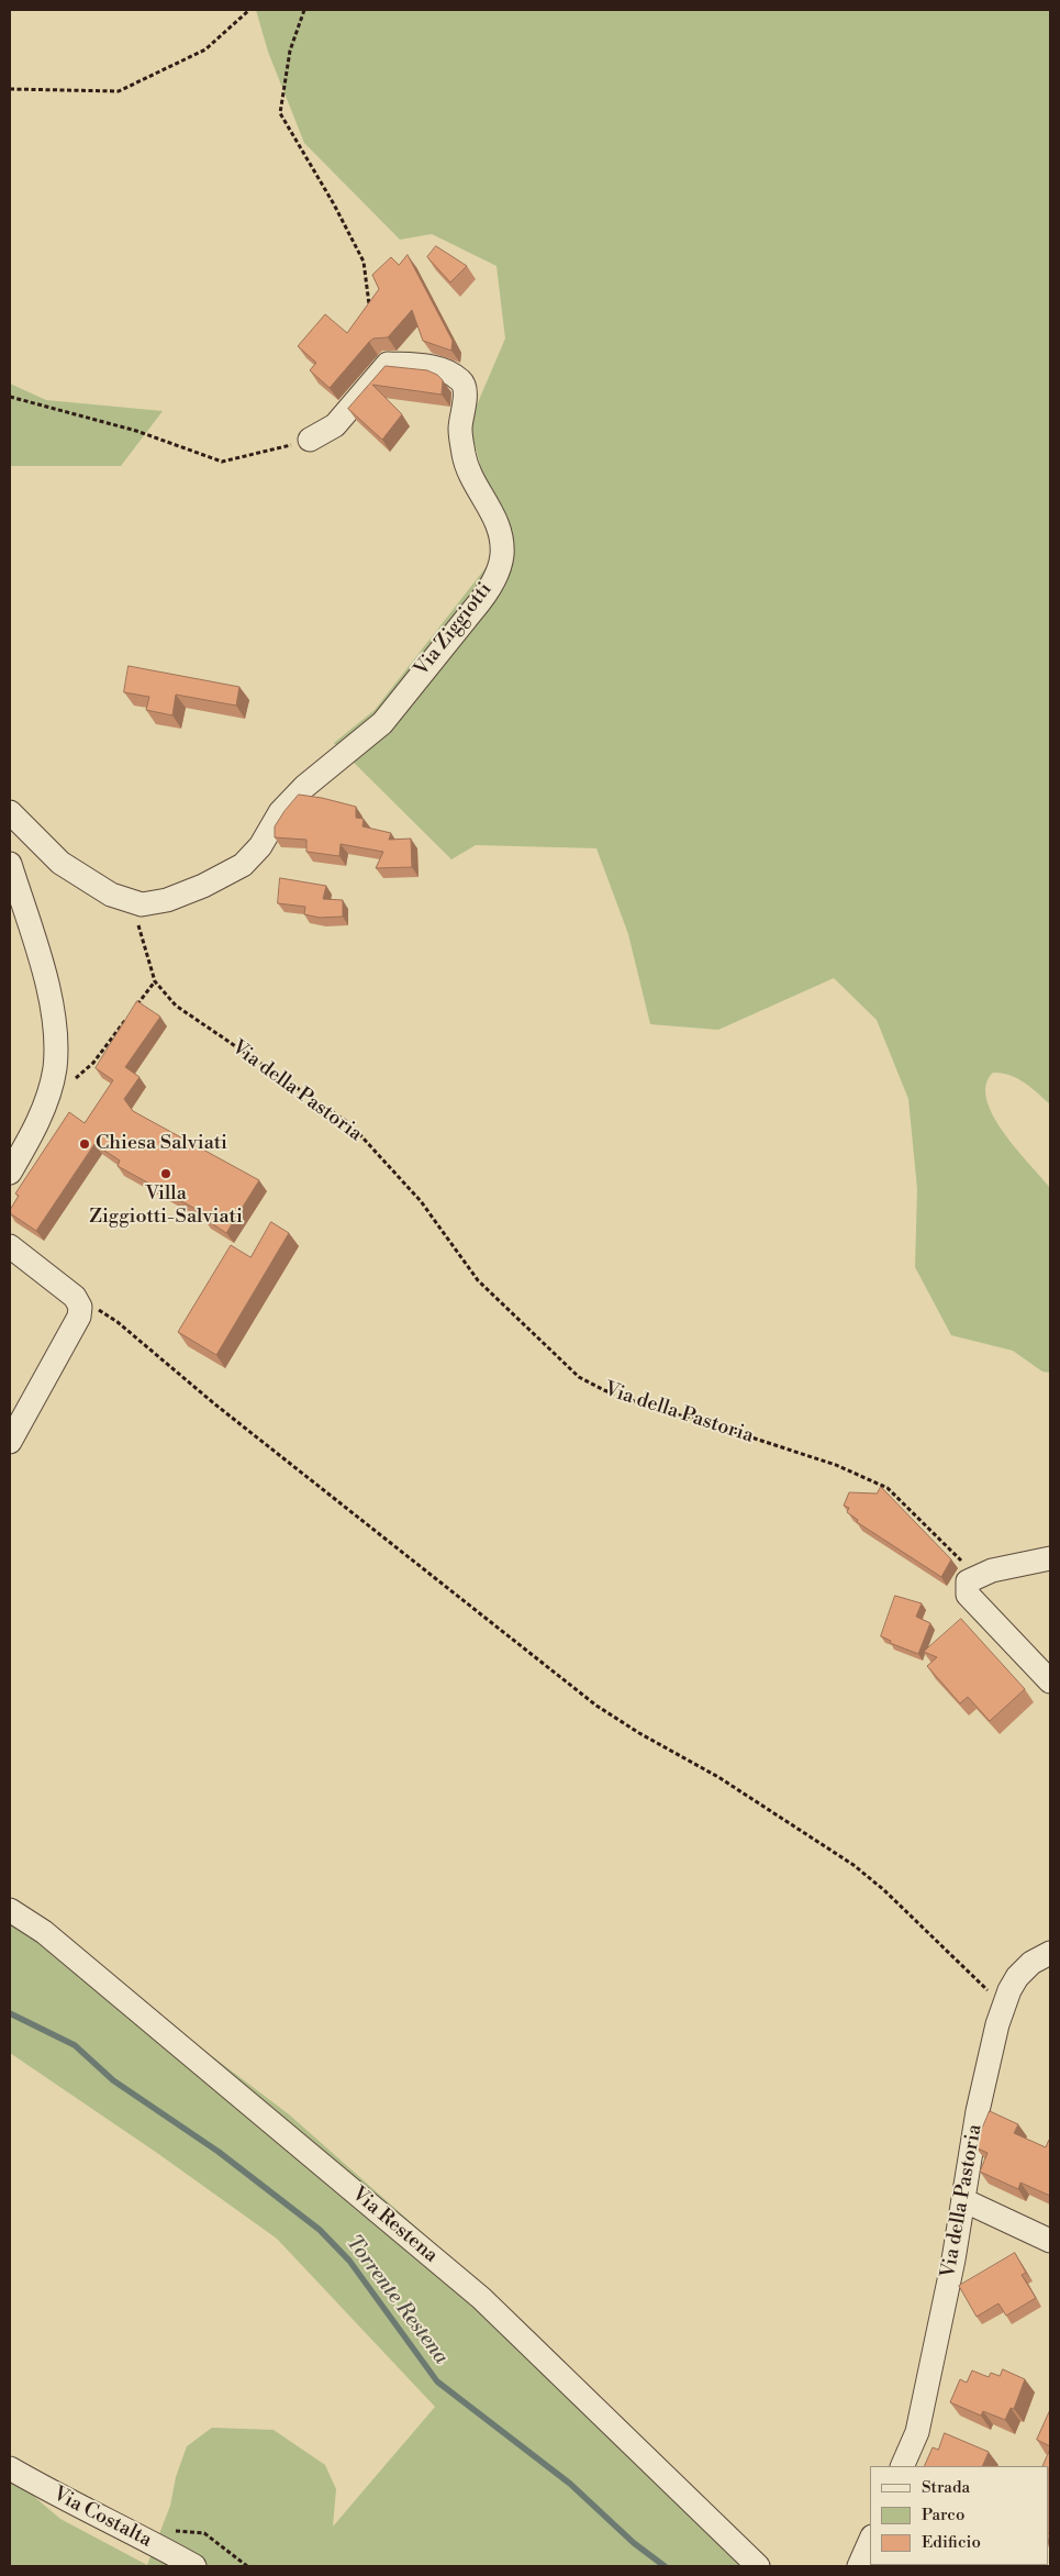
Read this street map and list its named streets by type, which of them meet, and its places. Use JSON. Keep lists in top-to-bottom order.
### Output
{
  "streets": {
    "street": [
      "Via Ziggiotti",
      "Via della Pastoria",
      "Via Restena",
      "Via Costalta"
    ]
  },
  "water": ["Torrente Restena"],
  "places": ["Chiesa Salviati", "Villa Ziggiotti-Salviati"],
  "legend": ["Strada", "Parco", "Edificio"]
}
